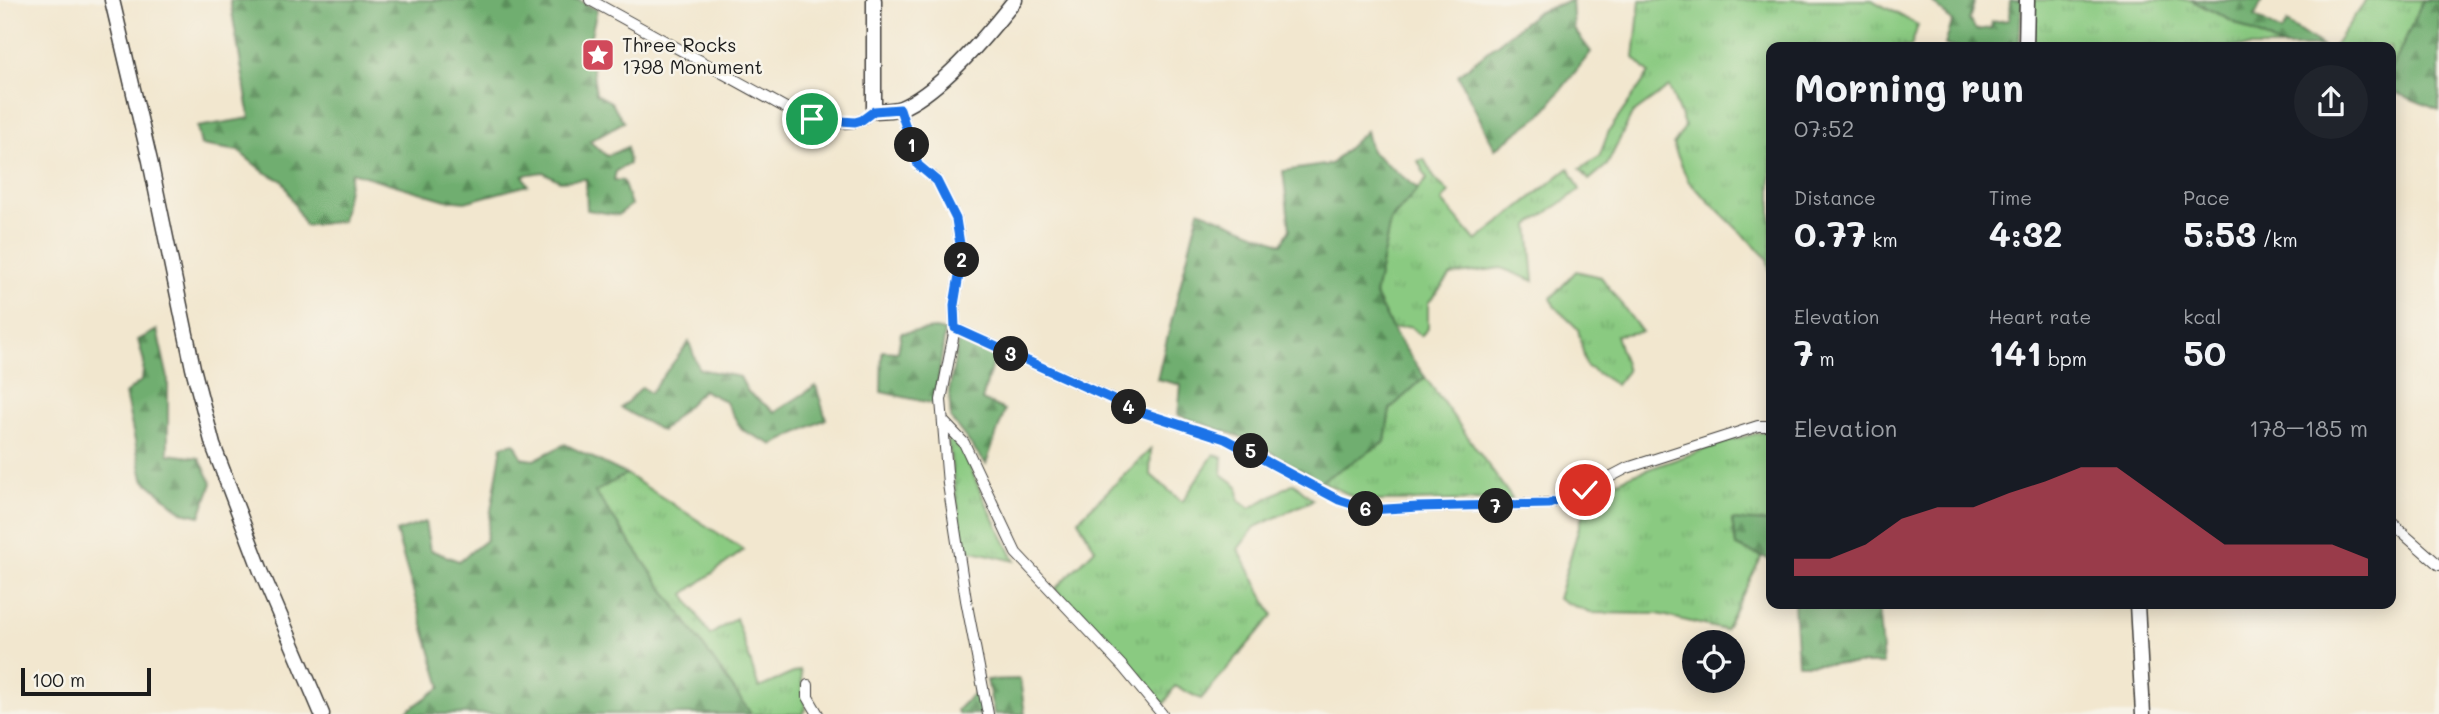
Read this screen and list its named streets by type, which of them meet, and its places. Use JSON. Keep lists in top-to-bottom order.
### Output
{
  "places": {
    "place": ["Three Rocks 1798 Monument"]
  },
  "scale_bar": "100 m",
  "page": {
    "heading": ["Morning run", "07:52"],
    "pins": [
      "1",
      "2",
      "3",
      "4",
      "5",
      "7",
      "6"
    ],
    "stats": [
      ["Distance", "0.77 km"],
      ["Time", "4:32"],
      ["Pace", "5:53 /km"],
      ["Elevation", "7 m"],
      ["Heart rate", "141 bpm"],
      ["kcal", "50"]
    ],
    "chart": ["Elevation", "178–185 m"],
    "scale": "100 m"
  }
}
